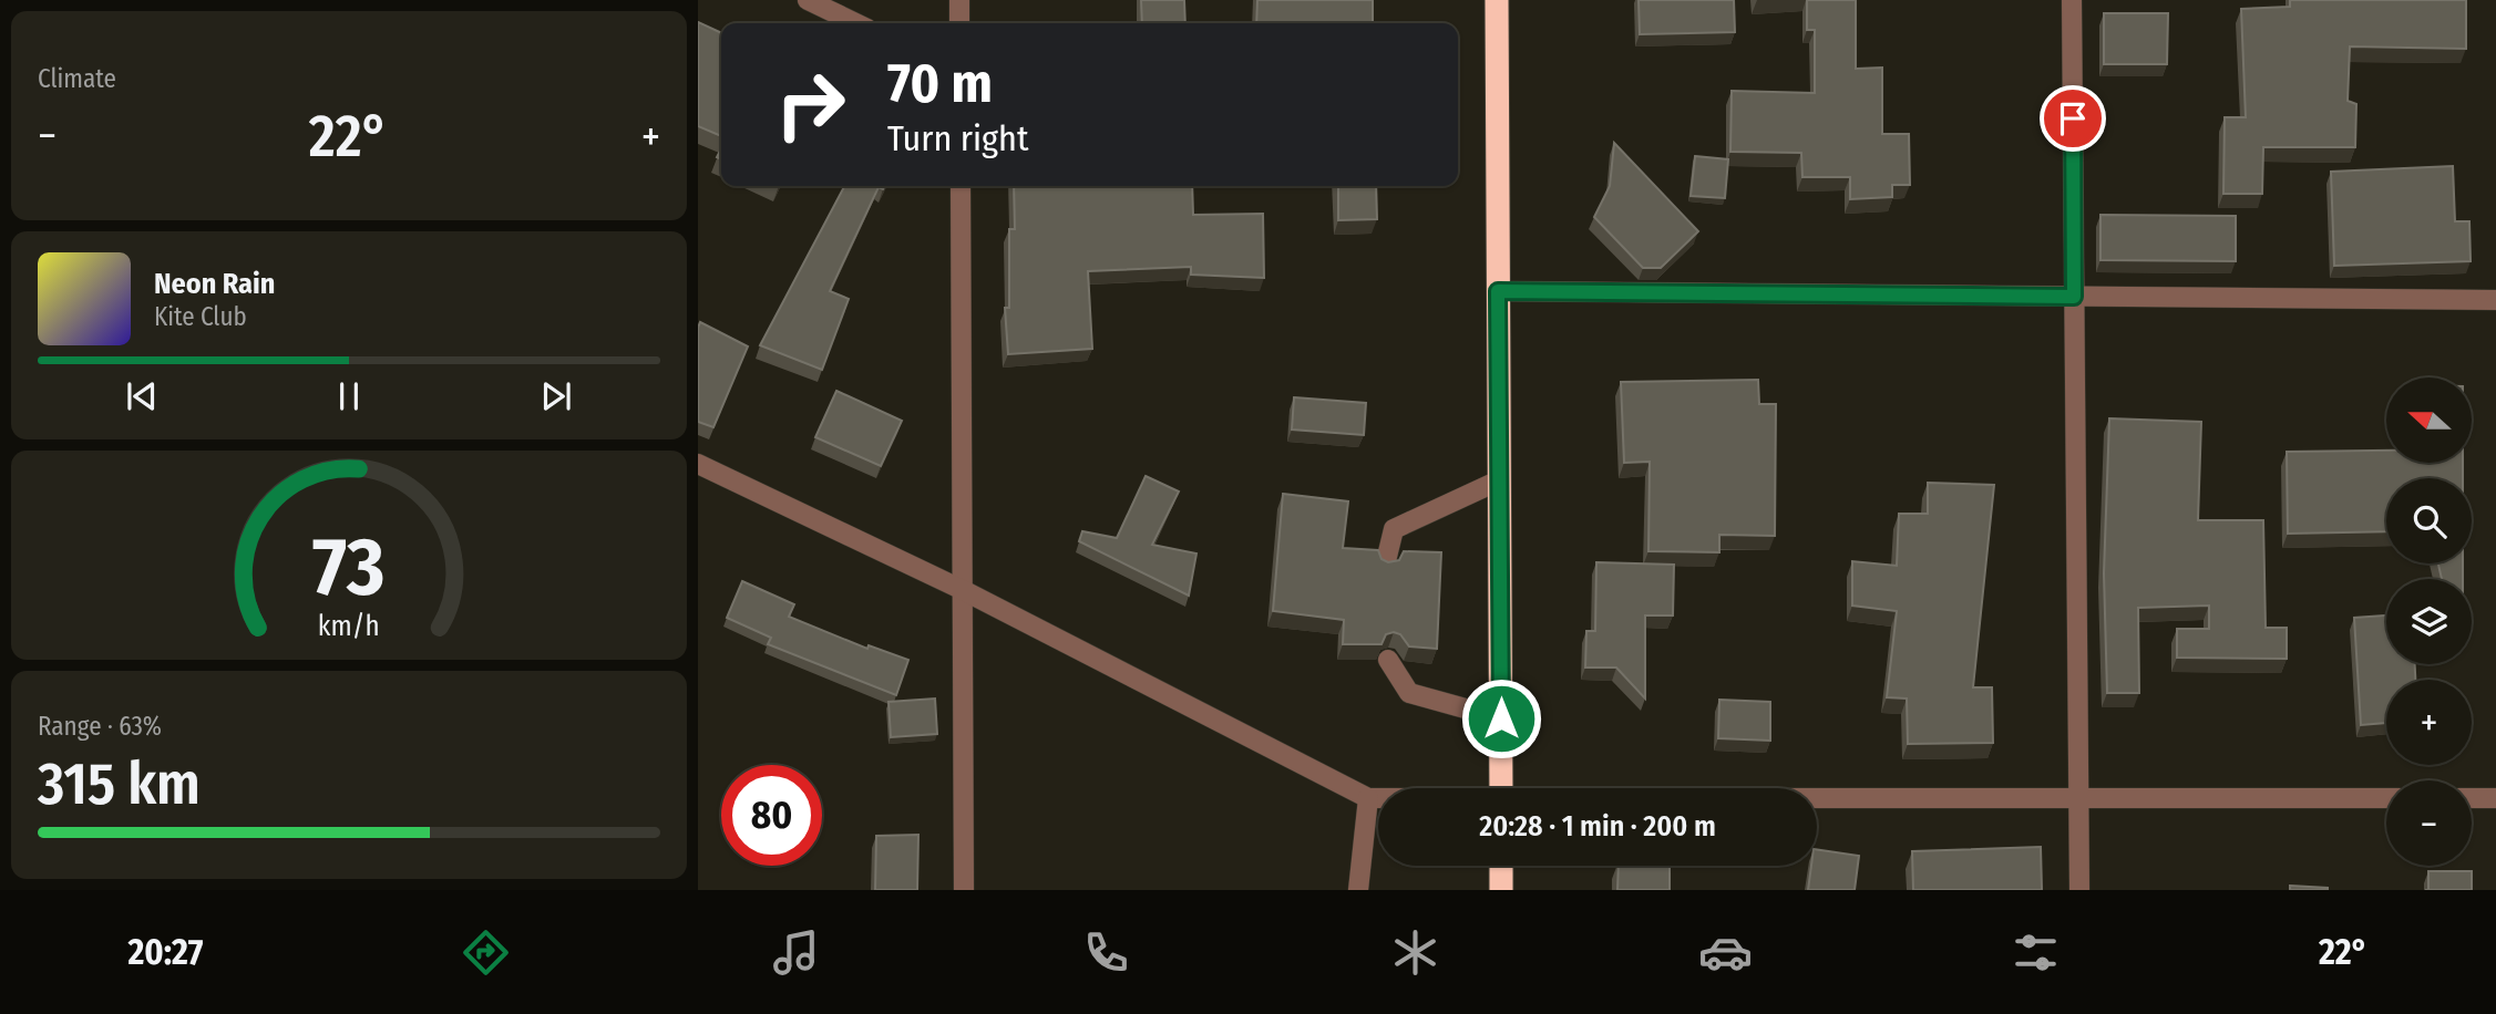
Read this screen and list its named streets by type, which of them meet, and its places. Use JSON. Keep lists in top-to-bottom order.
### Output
{
  "north": "left",
  "page": {
    "tile": [
      "Climate",
      ["Range · 63%", "315 km"]
    ],
    "turn": ["70 m", "Turn right"],
    "heat": ["−", "22°", "+"],
    "song": ["Neon Rain", "Kite Club"],
    "map_buttons": ["+", "−"],
    "limit": "80",
    "trip": "20:28 · 1 min · 200 m",
    "tabs": ["20:27", "22°"],
    "gauge": ["73", "km/h"]
  }
}
